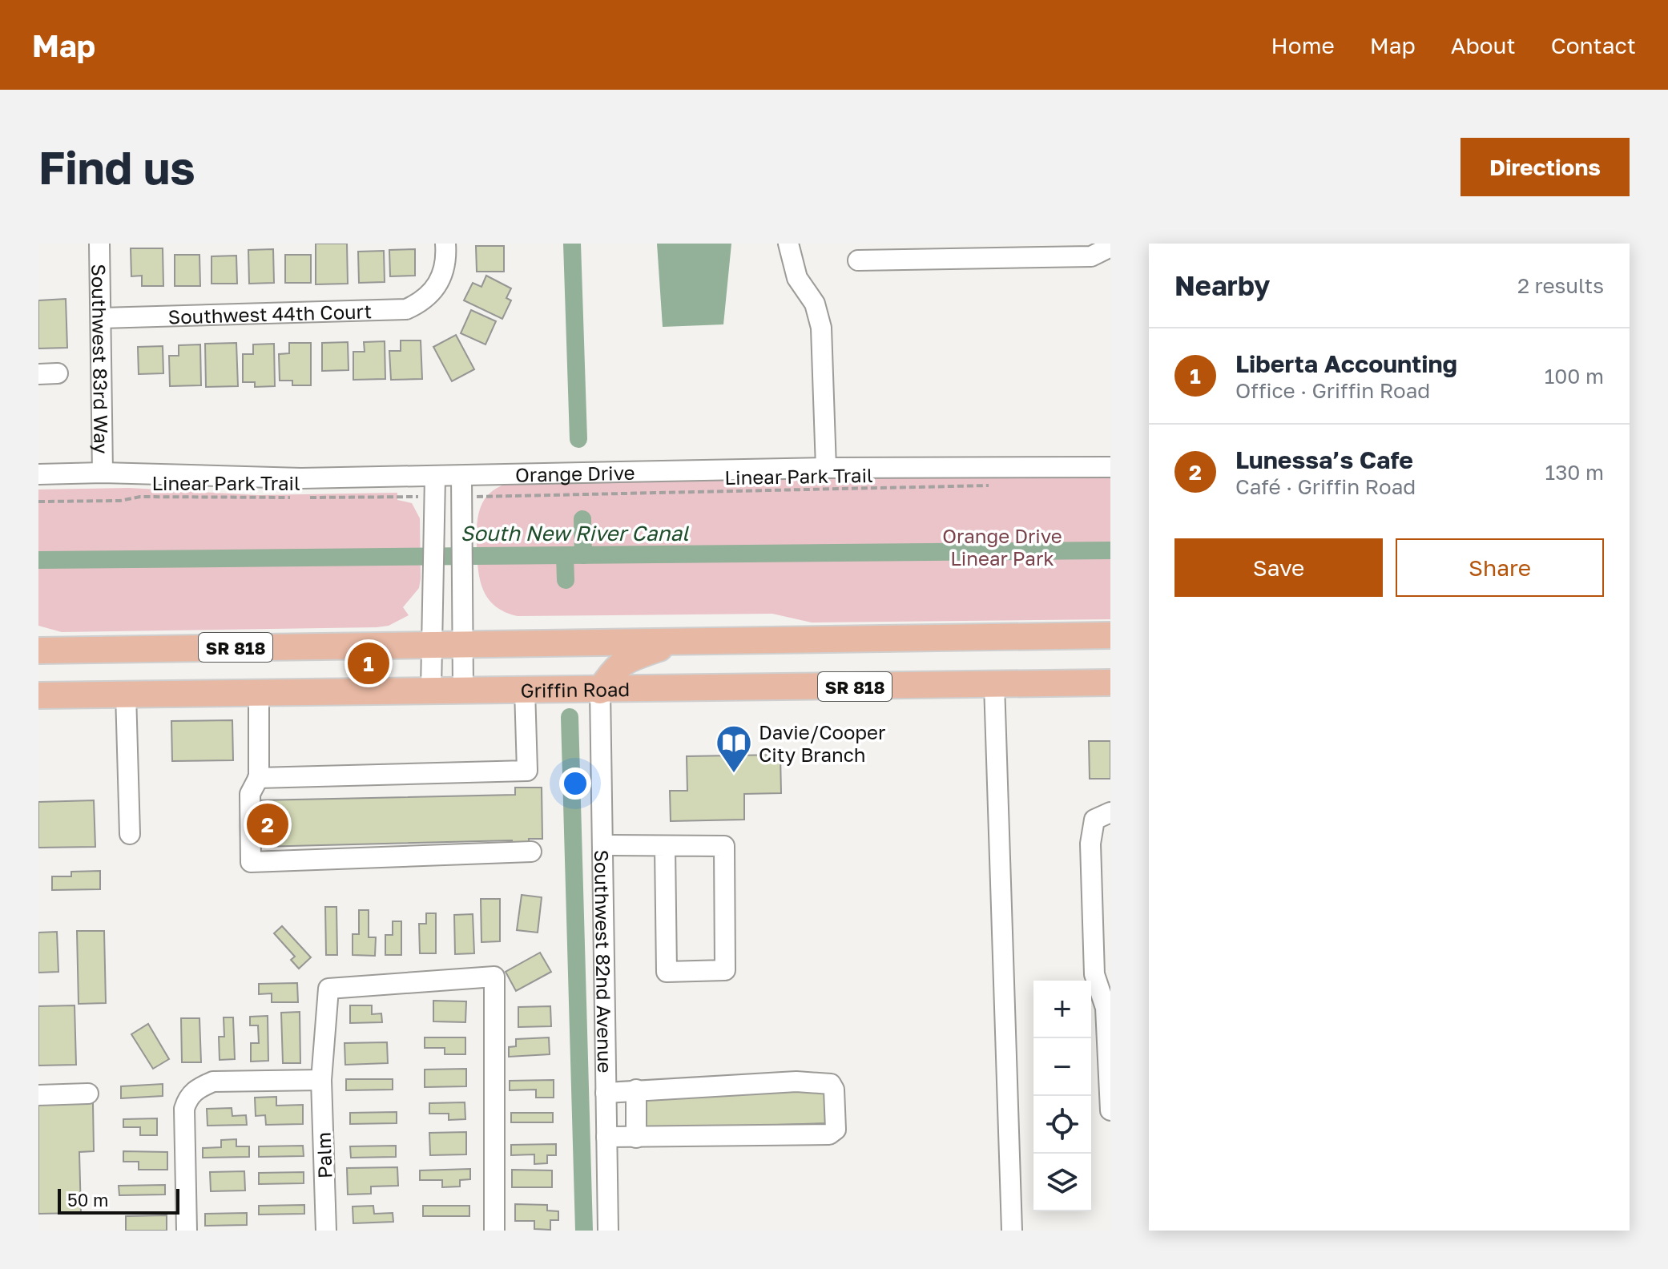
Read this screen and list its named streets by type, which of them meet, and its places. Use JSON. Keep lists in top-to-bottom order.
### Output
{
  "streets": {
    "main road": ["SR 818", "Griffin Road"],
    "street": [
      "Southwest 44th Court",
      "Southwest 83rd Way",
      "Orange Drive",
      "Southwest 82nd Avenue",
      "Palm"
    ],
    "path": ["Linear Park Trail"]
  },
  "crossings": [
    ["Southwest 44th Court", "Southwest 83rd Way"],
    ["Southwest 83rd Way", "Orange Drive"],
    ["Griffin Road", "Southwest 82nd Avenue"]
  ],
  "water": ["South New River Canal"],
  "parks": ["Orange Drive Linear Park"],
  "places": {
    "library": ["Davie/Cooper City Branch"]
  },
  "scale_bar": "50 m",
  "page": {
    "header": "Map",
    "nav": [
      "Home",
      "Map",
      "About",
      "Contact"
    ],
    "buttons": [
      "Directions",
      ["Save", "Share"]
    ],
    "title": "Find us",
    "heading": ["Nearby", "2 results"],
    "list": [
      {
        "mark": "1",
        "name": "Liberta Accounting",
        "note": "Office · Griffin Road",
        "value": "100 m"
      },
      {
        "mark": "2",
        "name": "Lunessa’s Cafe",
        "note": "Café · Griffin Road",
        "value": "130 m"
      }
    ],
    "pins": ["1", "2"],
    "map_buttons": ["+", "−"],
    "scale": "50 m"
  }
}
